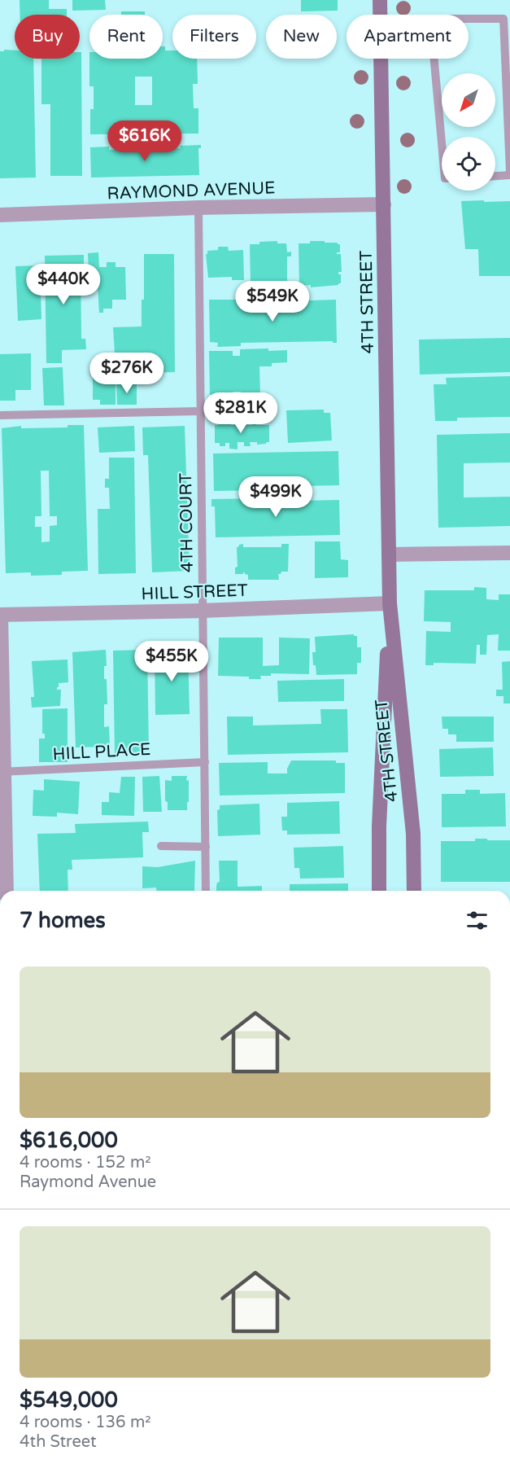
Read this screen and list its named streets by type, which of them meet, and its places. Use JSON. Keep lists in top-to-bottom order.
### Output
{
  "streets": {
    "street": ["RAYMOND AVENUE", "4TH STREET", "HILL STREET"],
    "lane": ["4TH COURT", "HILL PLACE"]
  },
  "crossings": [
    ["RAYMOND AVENUE", "4TH STREET"],
    ["RAYMOND AVENUE", "4TH COURT"],
    ["4TH STREET", "HILL STREET"],
    ["4TH COURT", "HILL STREET"],
    ["4TH COURT", "HILL PLACE"]
  ],
  "north": "bottom left",
  "page": {
    "chip": [
      "Buy",
      "Rent",
      "Filters",
      "New",
      "Apartment"
    ],
    "price": [
      "$616K",
      "$440K",
      "$549K",
      "$276K",
      "$281K",
      "$499K",
      "$455K"
    ],
    "heading": "7 homes",
    "list": [
      {
        "name": "$616,000",
        "note": "4 rooms · 152 m² · Raymond Avenue"
      },
      {
        "name": "$549,000",
        "note": "4 rooms · 136 m² · 4th Street"
      }
    ]
  }
}
